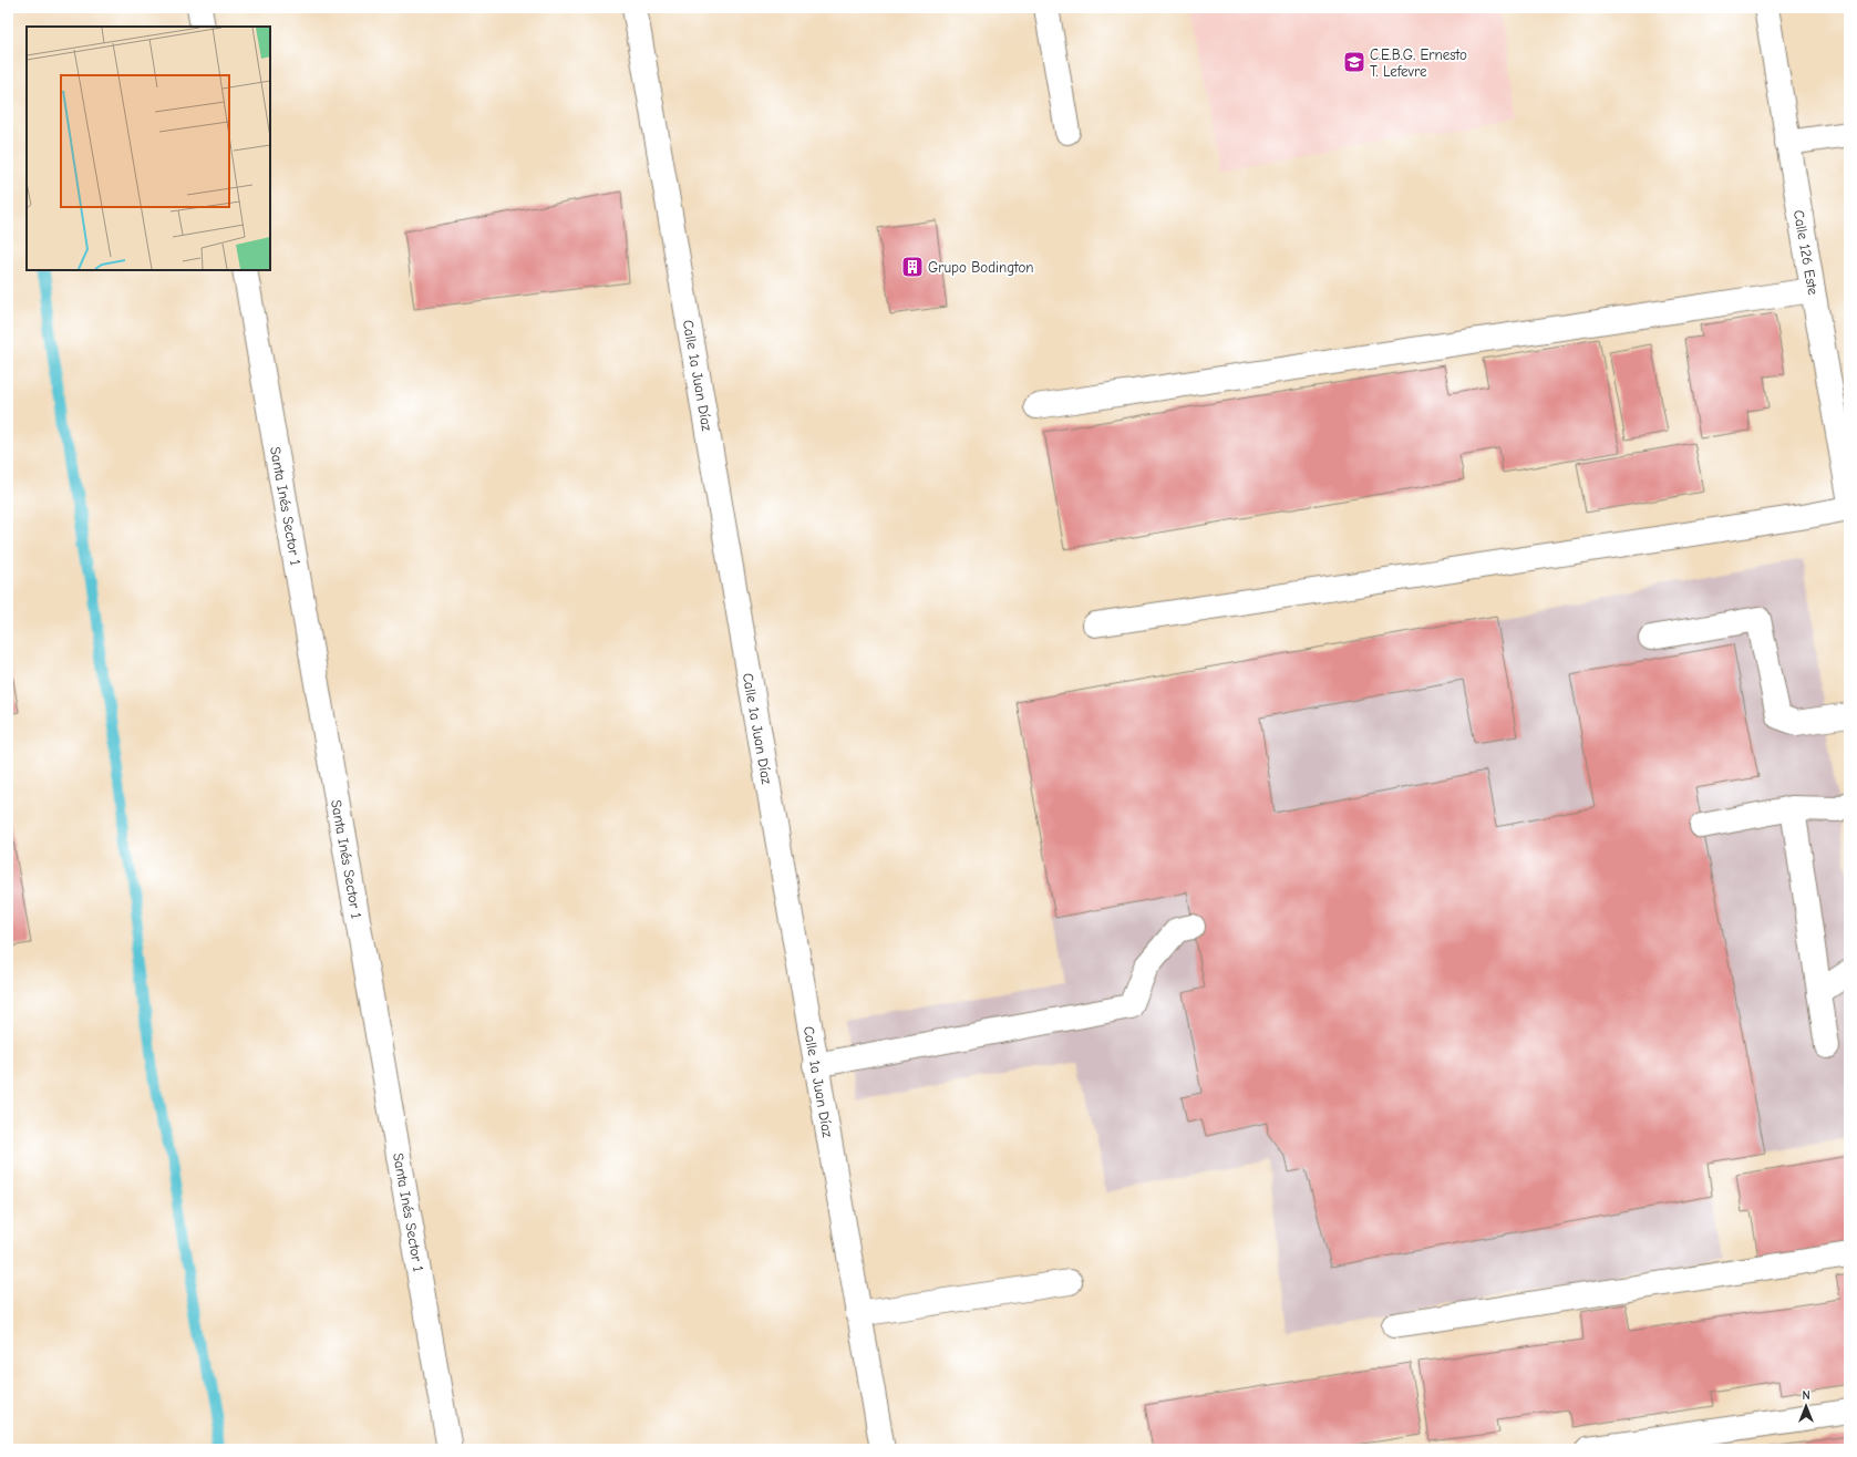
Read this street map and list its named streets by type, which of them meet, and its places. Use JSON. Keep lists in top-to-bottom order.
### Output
{
  "streets": {
    "street": ["Calle 126 Este", "Calle 1a Juan Díaz", "Santa Inés Sector 1"]
  },
  "places": {
    "school or university": ["C.E.B.G. Ernesto T. Lefevre"],
    "building": ["Grupo Bodington"]
  },
  "north": "top"
}
